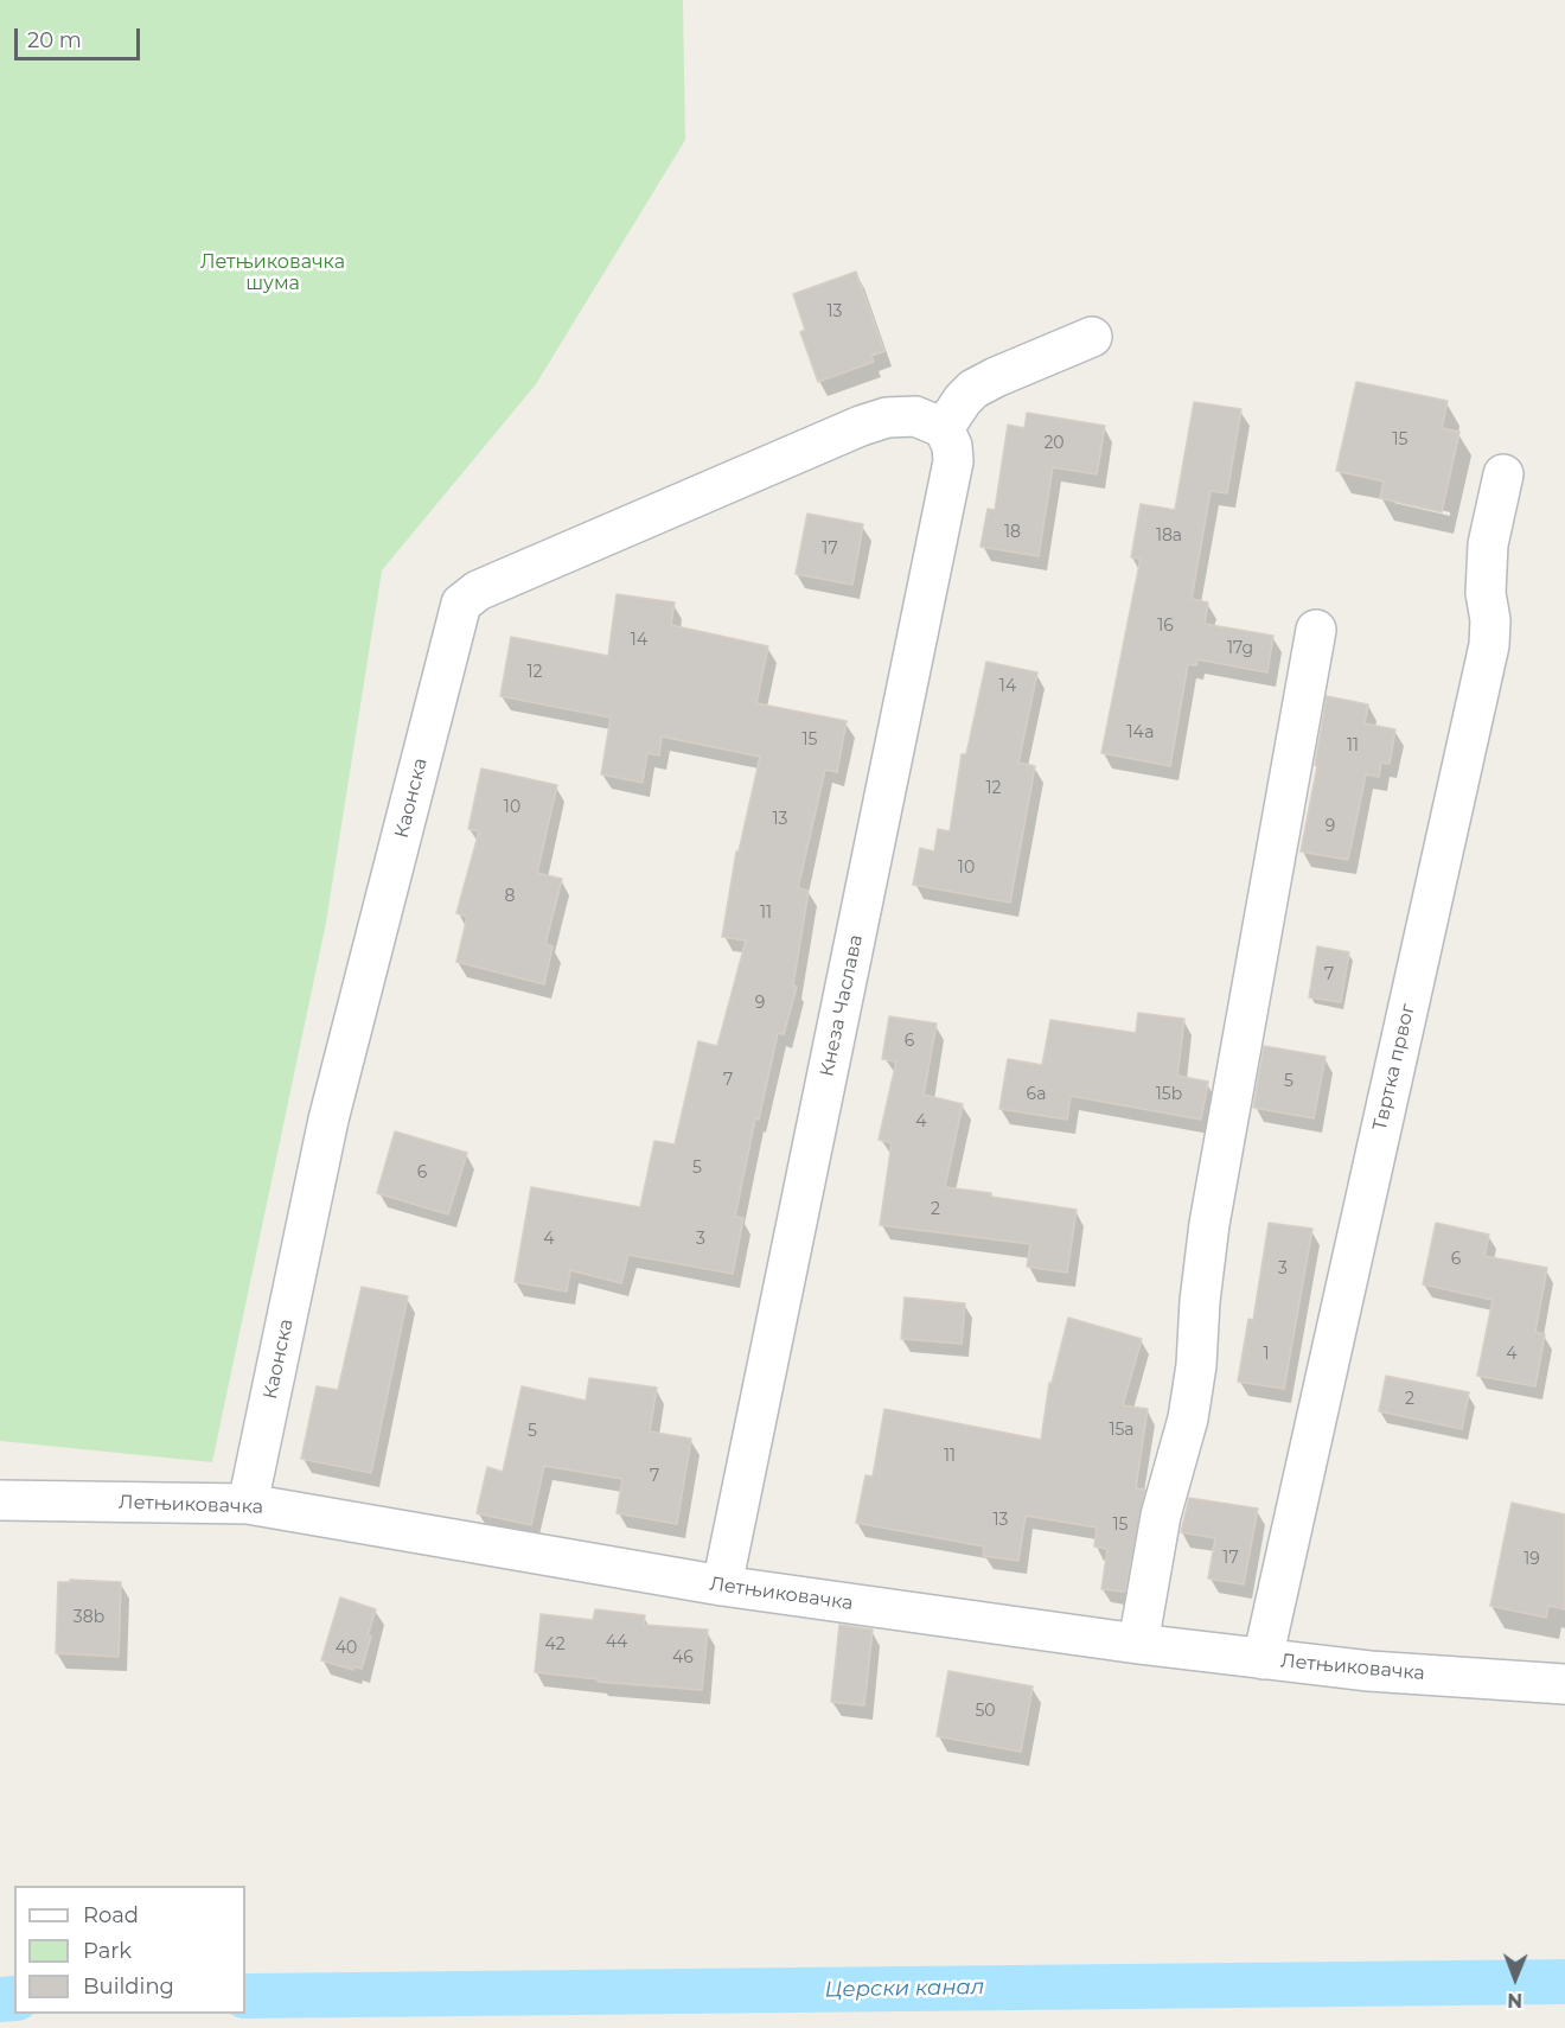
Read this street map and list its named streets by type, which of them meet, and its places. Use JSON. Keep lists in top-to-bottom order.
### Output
{
  "streets": {
    "street": [
      "Каонска",
      "Кнеза Часлава",
      "Твртка првог",
      "Летњиковачка"
    ]
  },
  "crossings": [
    ["Каонска", "Кнеза Часлава"],
    ["Каонска", "Летњиковачка"],
    ["Кнеза Часлава", "Летњиковачка"],
    ["Твртка првог", "Летњиковачка"]
  ],
  "water": ["Церски канал"],
  "parks": ["Летњиковачка шума"],
  "house_numbers": [
    "13",
    "15",
    "20",
    "18",
    "18a",
    "17",
    "16",
    "14",
    "17g",
    "12",
    "14",
    "14a",
    "15",
    "11",
    "12",
    "10",
    "13",
    "9",
    "10",
    "8",
    "11",
    "7",
    "9",
    "6",
    "7",
    "5",
    "6a",
    "15b",
    "4",
    "5",
    "6",
    "2",
    "4",
    "3",
    "6",
    "3",
    "1",
    "4",
    "2",
    "15a",
    "5",
    "11",
    "7",
    "13",
    "15",
    "17",
    "19",
    "38b",
    "44",
    "42",
    "40",
    "46",
    "50"
  ],
  "legend": ["Road", "Park", "Building"],
  "scale_bar": "20 m",
  "north": "bottom"
}
